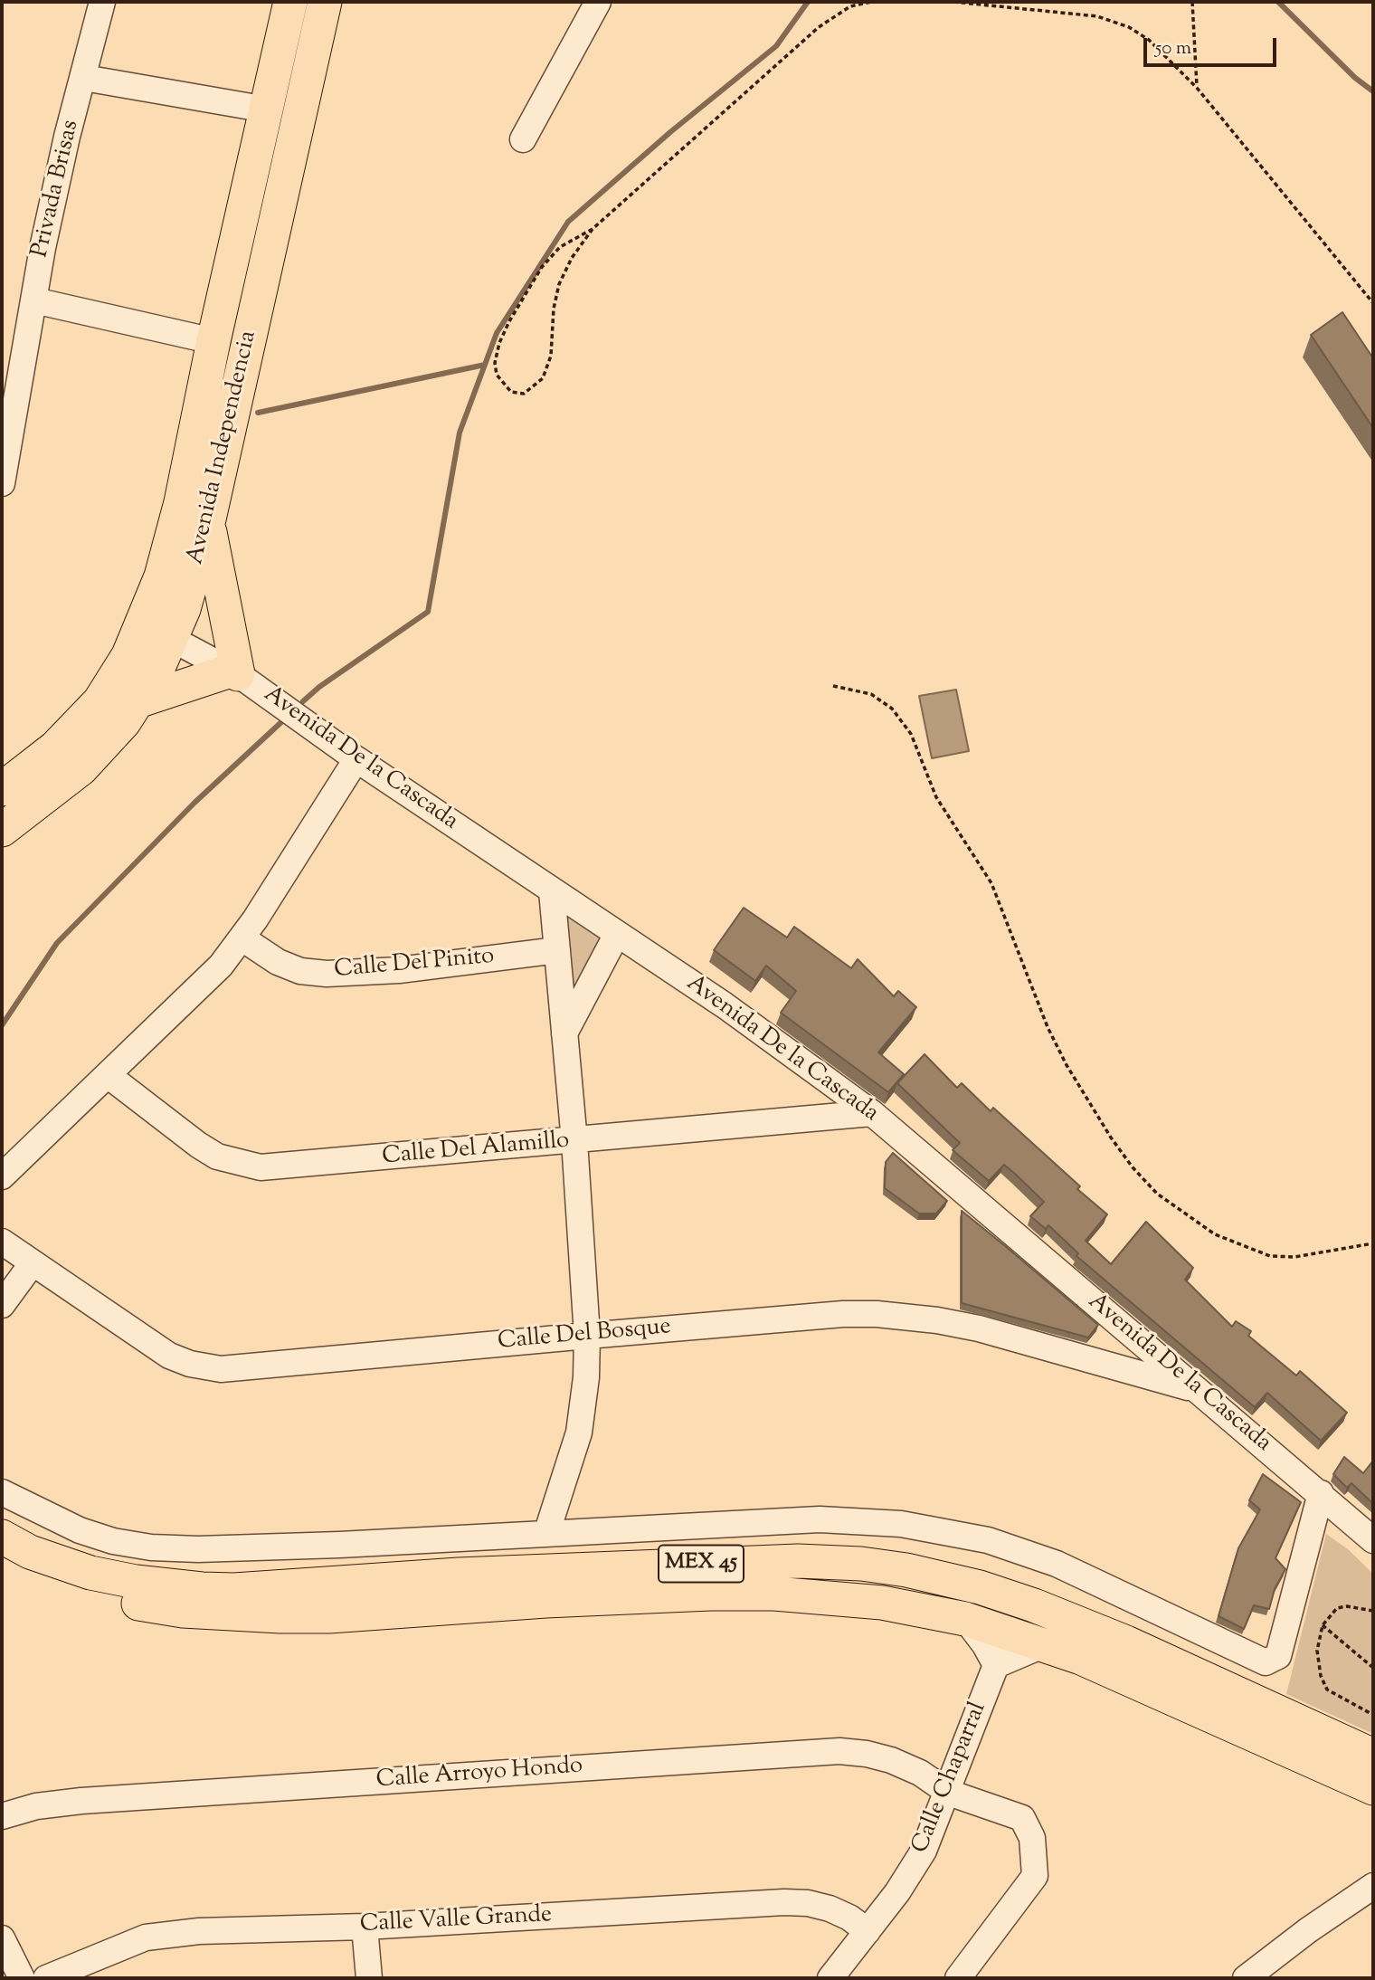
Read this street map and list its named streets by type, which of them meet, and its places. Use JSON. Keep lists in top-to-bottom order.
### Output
{
  "streets": {
    "main road": ["Avenida Independencia", "MEX 45"],
    "street": [
      "Privada Brisas",
      "Avenida De la Cascada",
      "Calle Del Pinito",
      "Calle Del Alamillo",
      "Calle Del Bosque",
      "Calle Arroyo Hondo",
      "Calle Chaparral",
      "Calle Valle Grande"
    ]
  },
  "crossings": [
    ["Avenida Independencia", "Avenida De la Cascada"],
    ["Avenida De la Cascada", "Calle Del Alamillo"],
    ["Avenida De la Cascada", "Calle Del Bosque"],
    ["Calle Arroyo Hondo", "Calle Chaparral"],
    ["Calle Chaparral", "Calle Valle Grande"]
  ],
  "scale_bar": "50 m"
}
